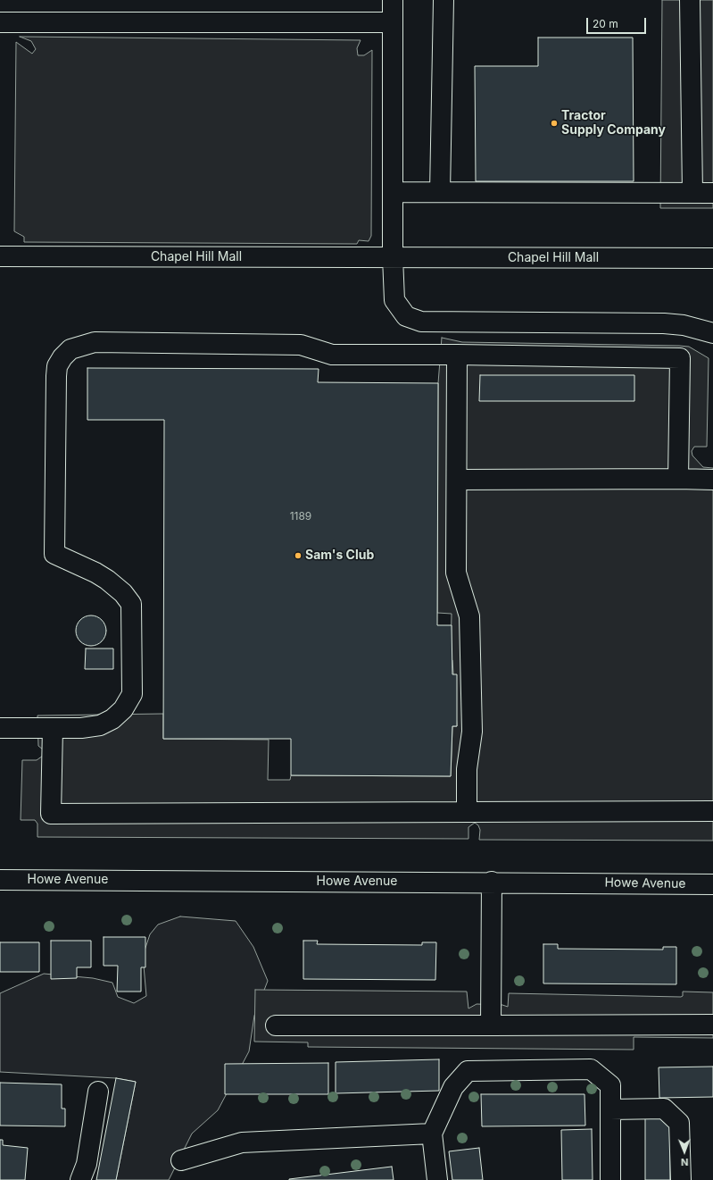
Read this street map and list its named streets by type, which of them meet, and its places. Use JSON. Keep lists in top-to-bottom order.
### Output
{
  "streets": {
    "street": ["Chapel Hill Mall", "Howe Avenue"]
  },
  "places": ["Tractor Supply Company", "Sam's Club"],
  "house_numbers": ["1189"],
  "scale_bar": "20 m",
  "north": "bottom"
}
